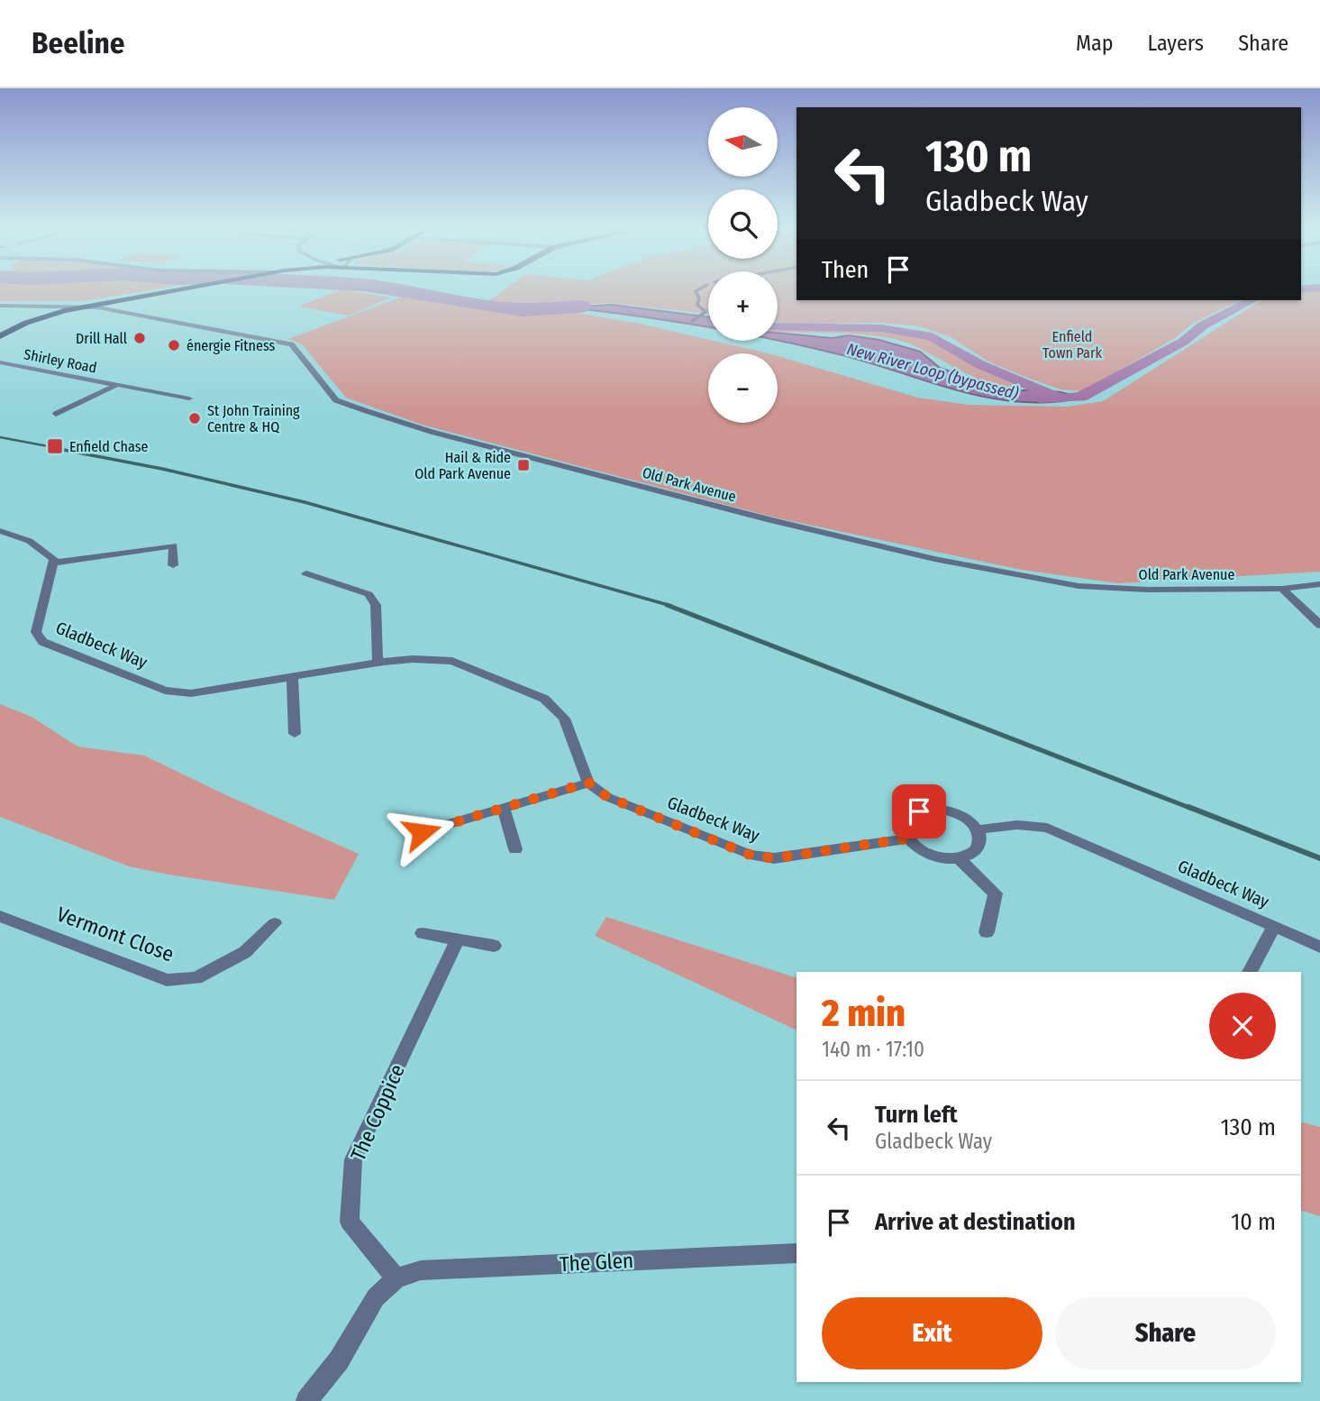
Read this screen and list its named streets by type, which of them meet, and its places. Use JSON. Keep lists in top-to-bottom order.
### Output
{
  "streets": {
    "street": [
      "Shirley Road",
      "Old Park Avenue",
      "Gladbeck Way",
      "Vermont Close",
      "The Coppice",
      "The Glen"
    ]
  },
  "crossings": [
    ["The Coppice", "The Glen"]
  ],
  "water": ["New River Loop (bypassed)"],
  "parks": ["Enfield Town Park"],
  "places": {
    "other": ["Drill Hall", "énergie Fitness", "St John Training Centre & HQ"],
    "transit": ["Enfield Chase", "Hail & Ride Old Park Avenue"]
  },
  "north": "left",
  "page": {
    "header": "Beeline",
    "nav": ["Map", "Layers", "Share"],
    "map_buttons": ["+", "−"],
    "turn": ["130 m", "Gladbeck Way"],
    "then": "Then",
    "heading": ["2 min", "140 m · 17:10"],
    "list": [
      {
        "name": "Turn left",
        "note": "Gladbeck Way",
        "value": "130 m"
      },
      {
        "name": "Arrive at destination",
        "value": "10 m"
      }
    ],
    "buttons": ["Exit", "Share"]
  }
}
